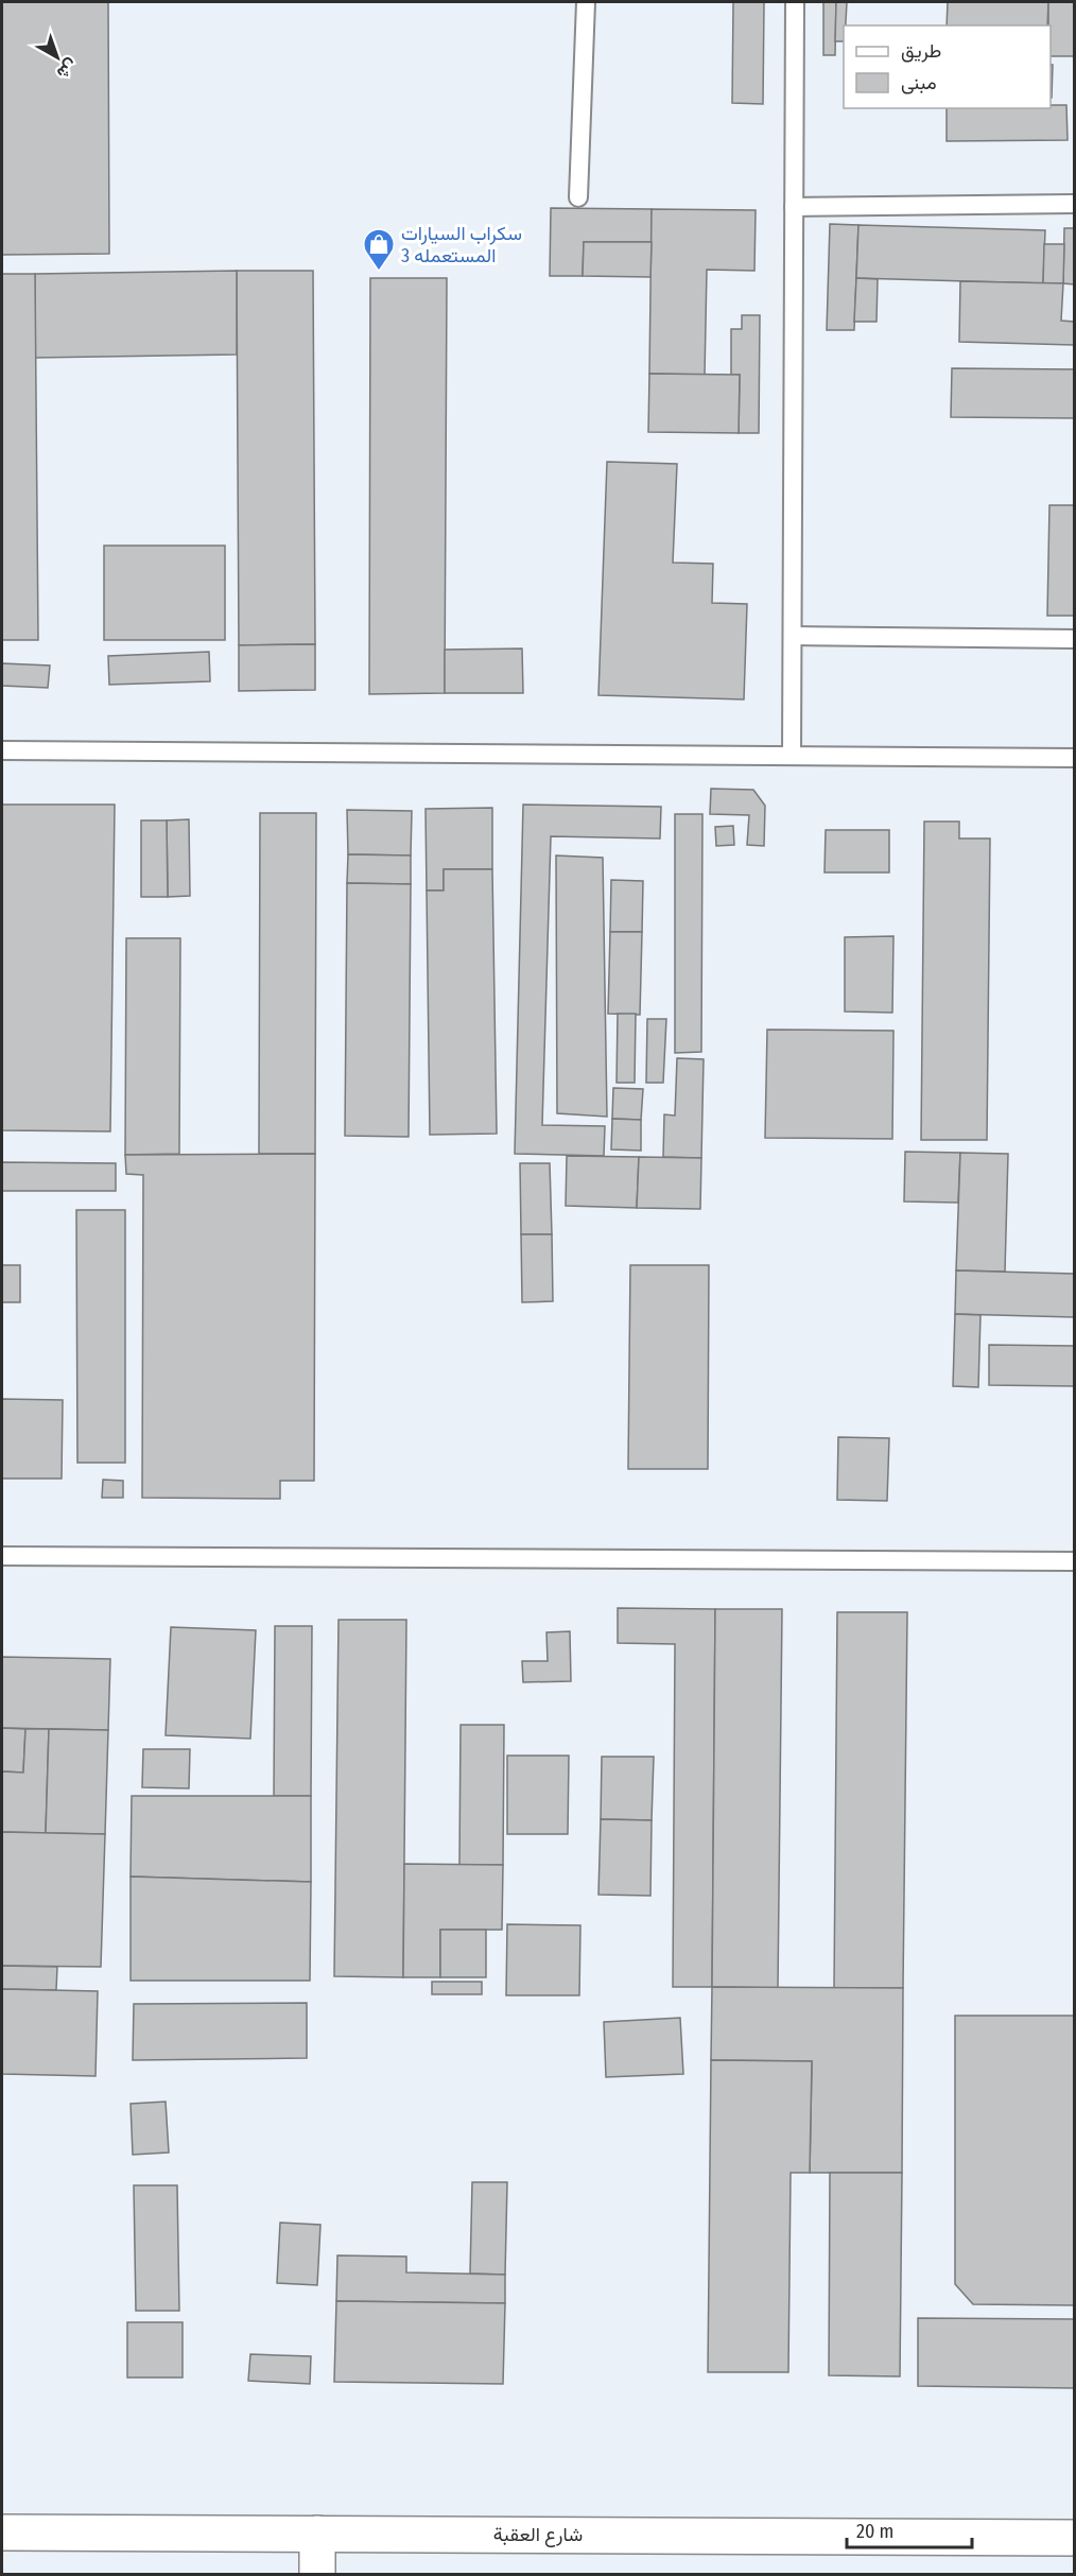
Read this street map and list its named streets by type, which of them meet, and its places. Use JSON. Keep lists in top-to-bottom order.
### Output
{
  "streets": {
    "street": ["شارع العقبة"]
  },
  "places": {
    "shop": ["سكراب السيارات المستعمله 3"]
  },
  "legend": ["طريق", "مبنى"],
  "scale_bar": "20 m",
  "north": "bottom right"
}
